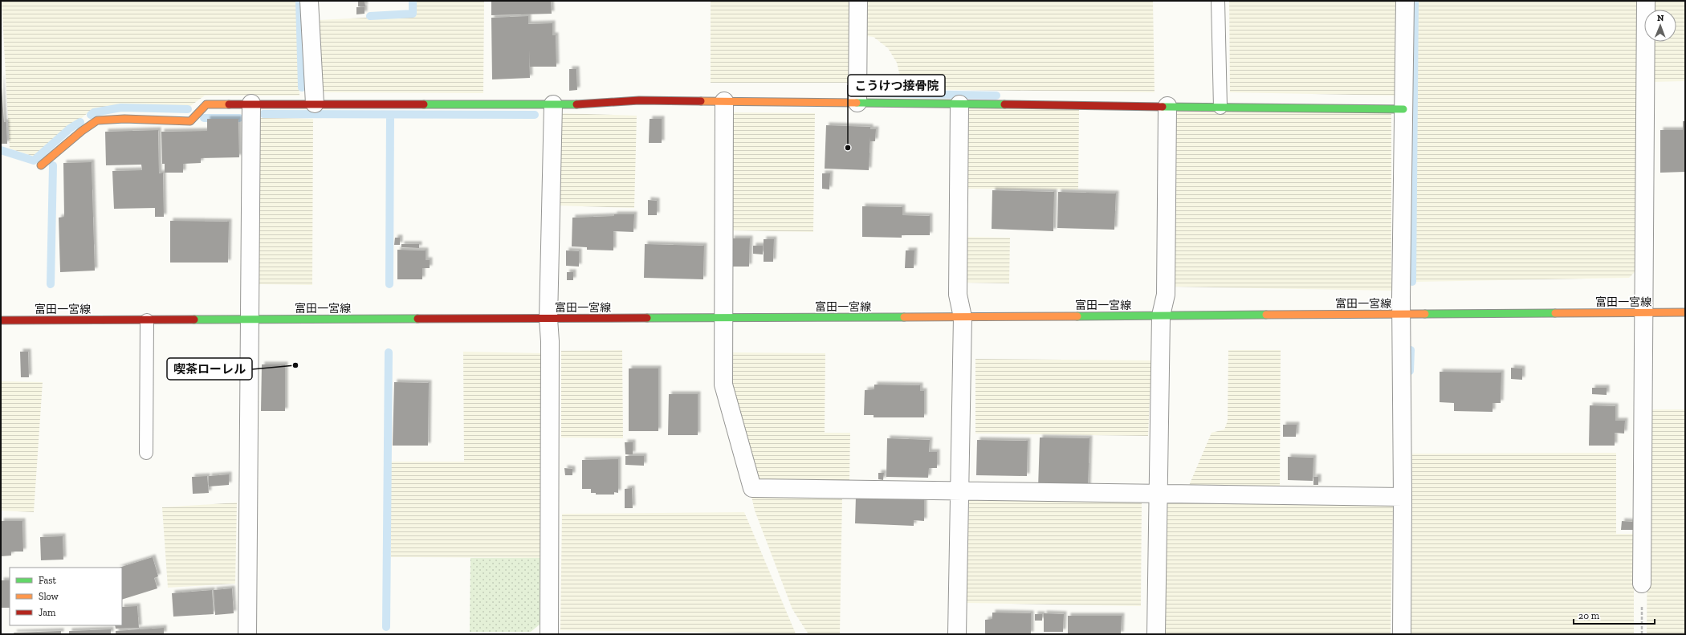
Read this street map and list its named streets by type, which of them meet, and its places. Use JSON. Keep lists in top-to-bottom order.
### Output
{
  "streets": {
    "main road": ["富田一宮線"]
  },
  "places": ["こうけつ接骨院", "喫茶ローレル"],
  "legend": ["Fast", "Slow", "Jam"],
  "scale_bar": "20 m",
  "north": "top"
}
